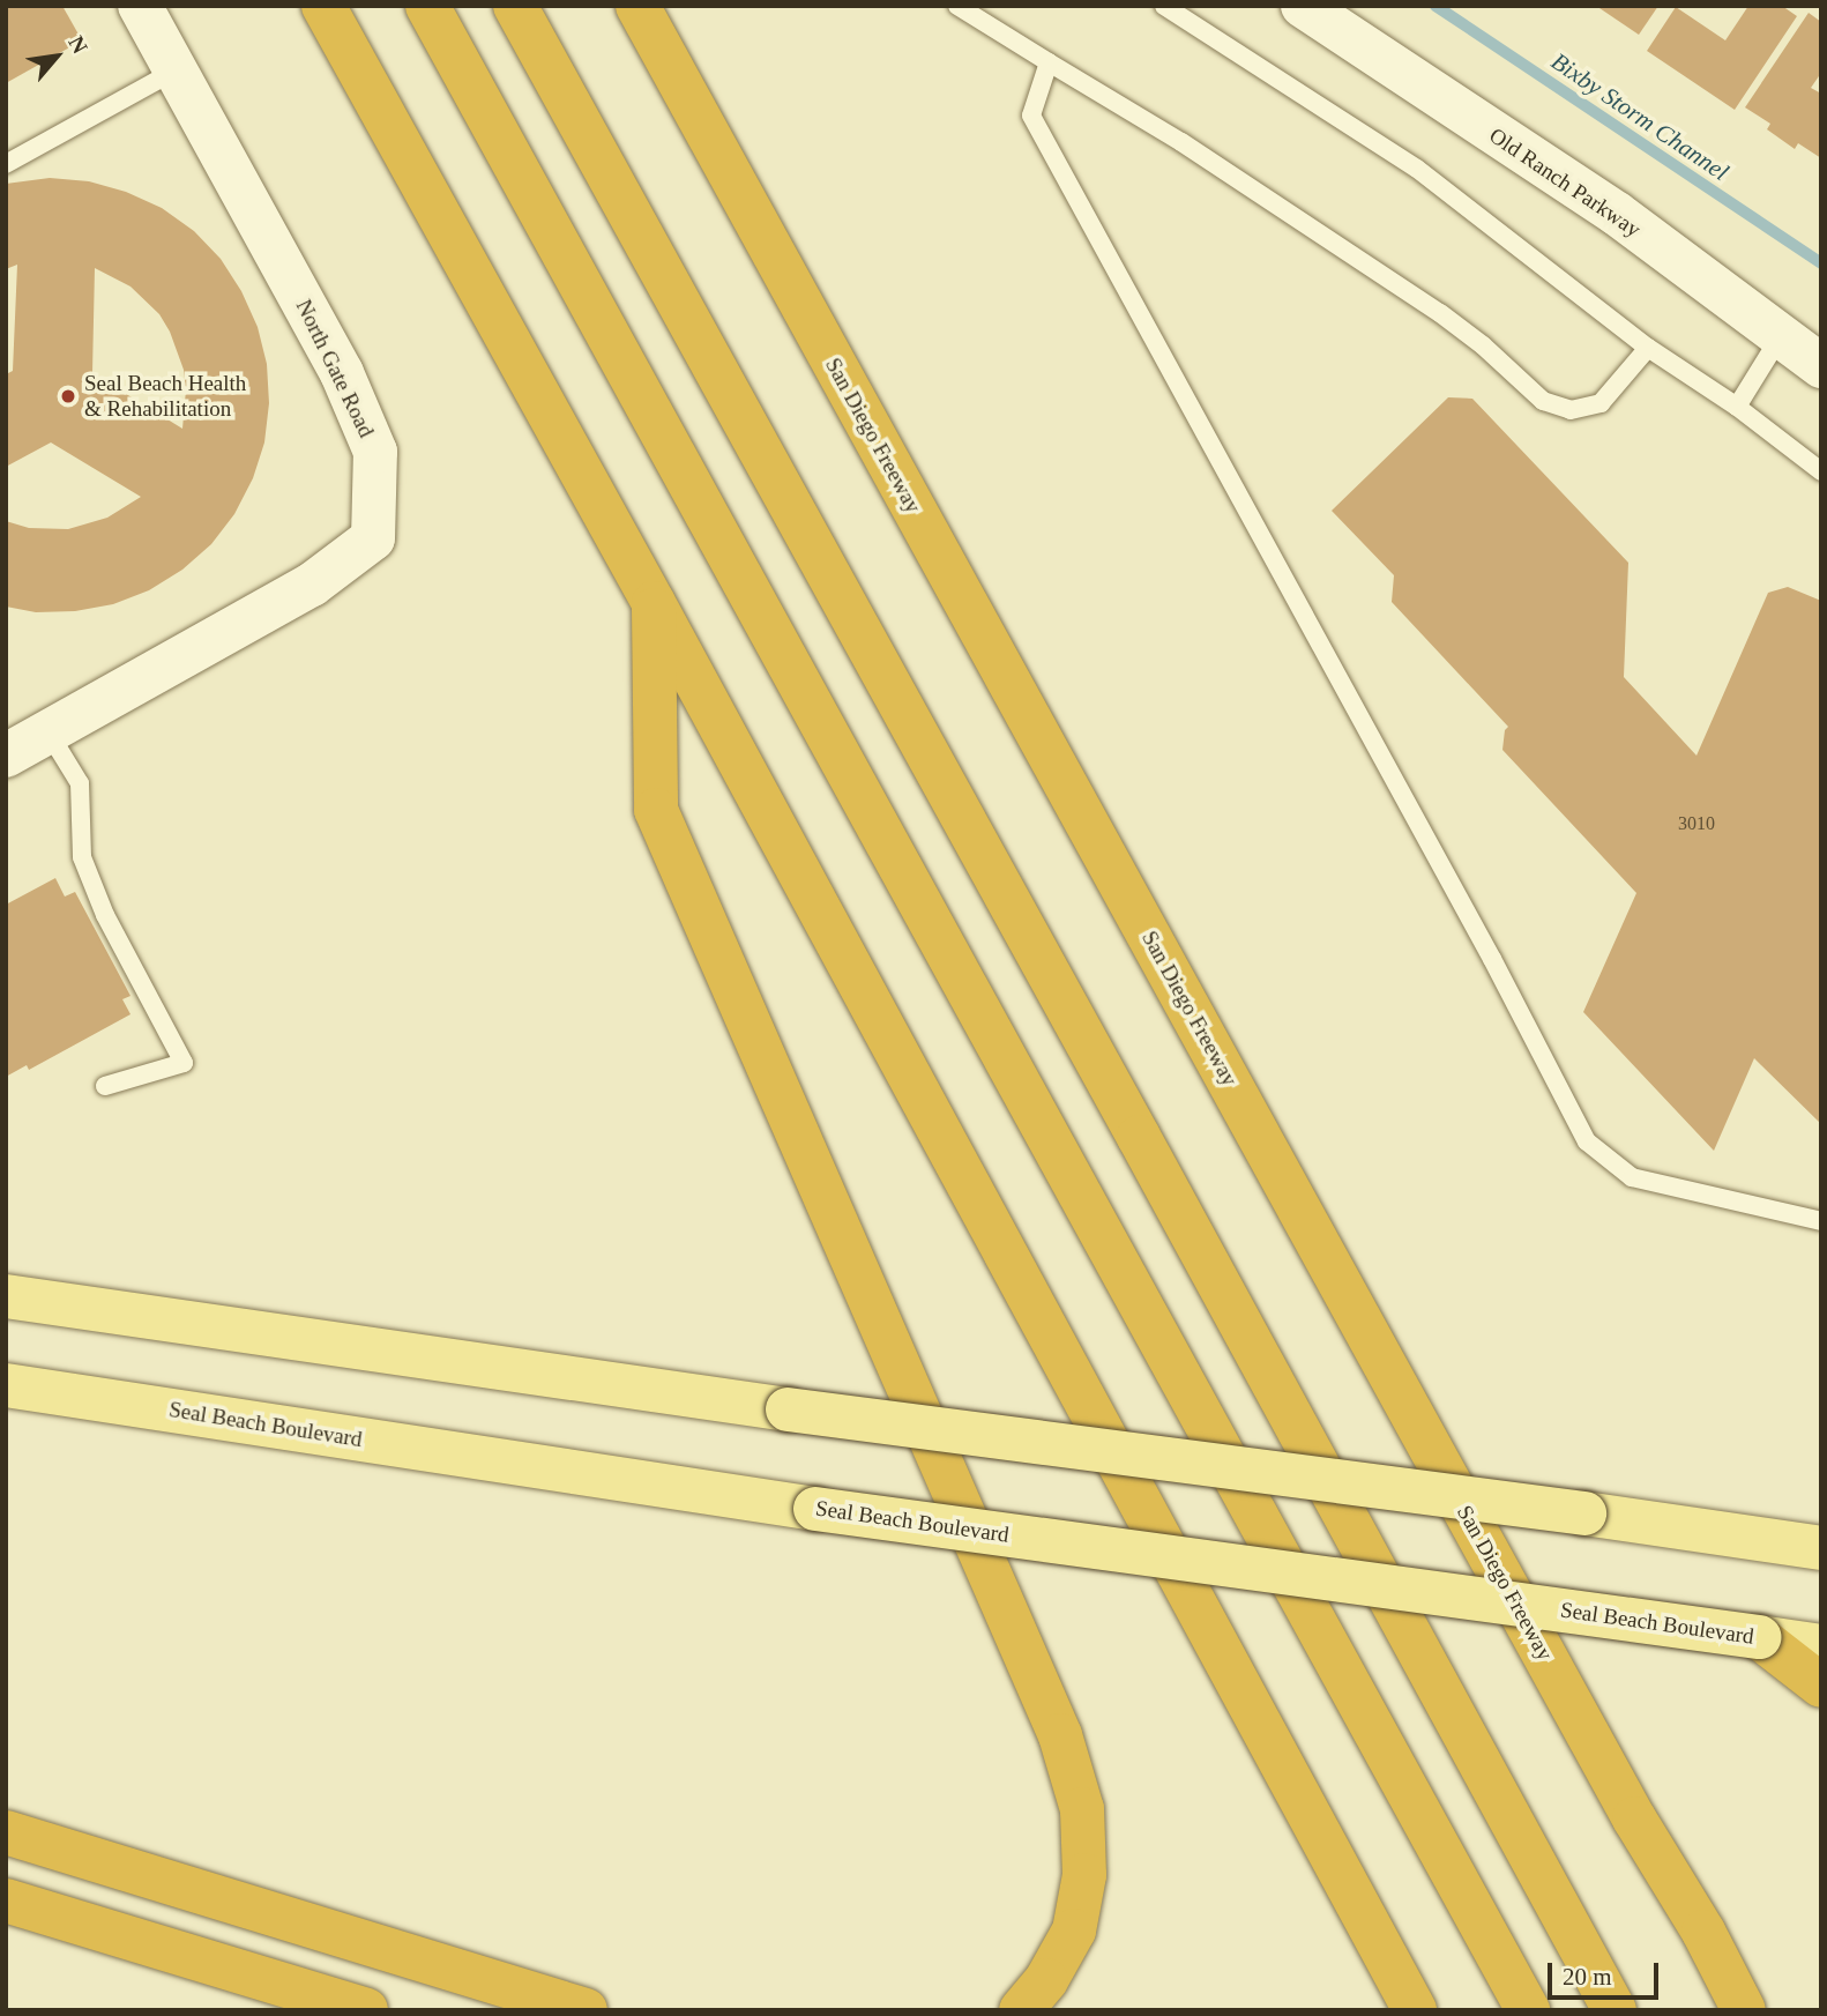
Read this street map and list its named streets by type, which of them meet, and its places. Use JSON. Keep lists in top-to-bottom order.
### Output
{
  "streets": {
    "highway": ["San Diego Freeway"],
    "main road": ["Seal Beach Boulevard"],
    "street": ["Old Ranch Parkway", "North Gate Road"]
  },
  "water": ["Bixby Storm Channel"],
  "places": ["Seal Beach Health & Rehabilitation"],
  "house_numbers": ["3010"],
  "scale_bar": "20 m",
  "north": "top right"
}
